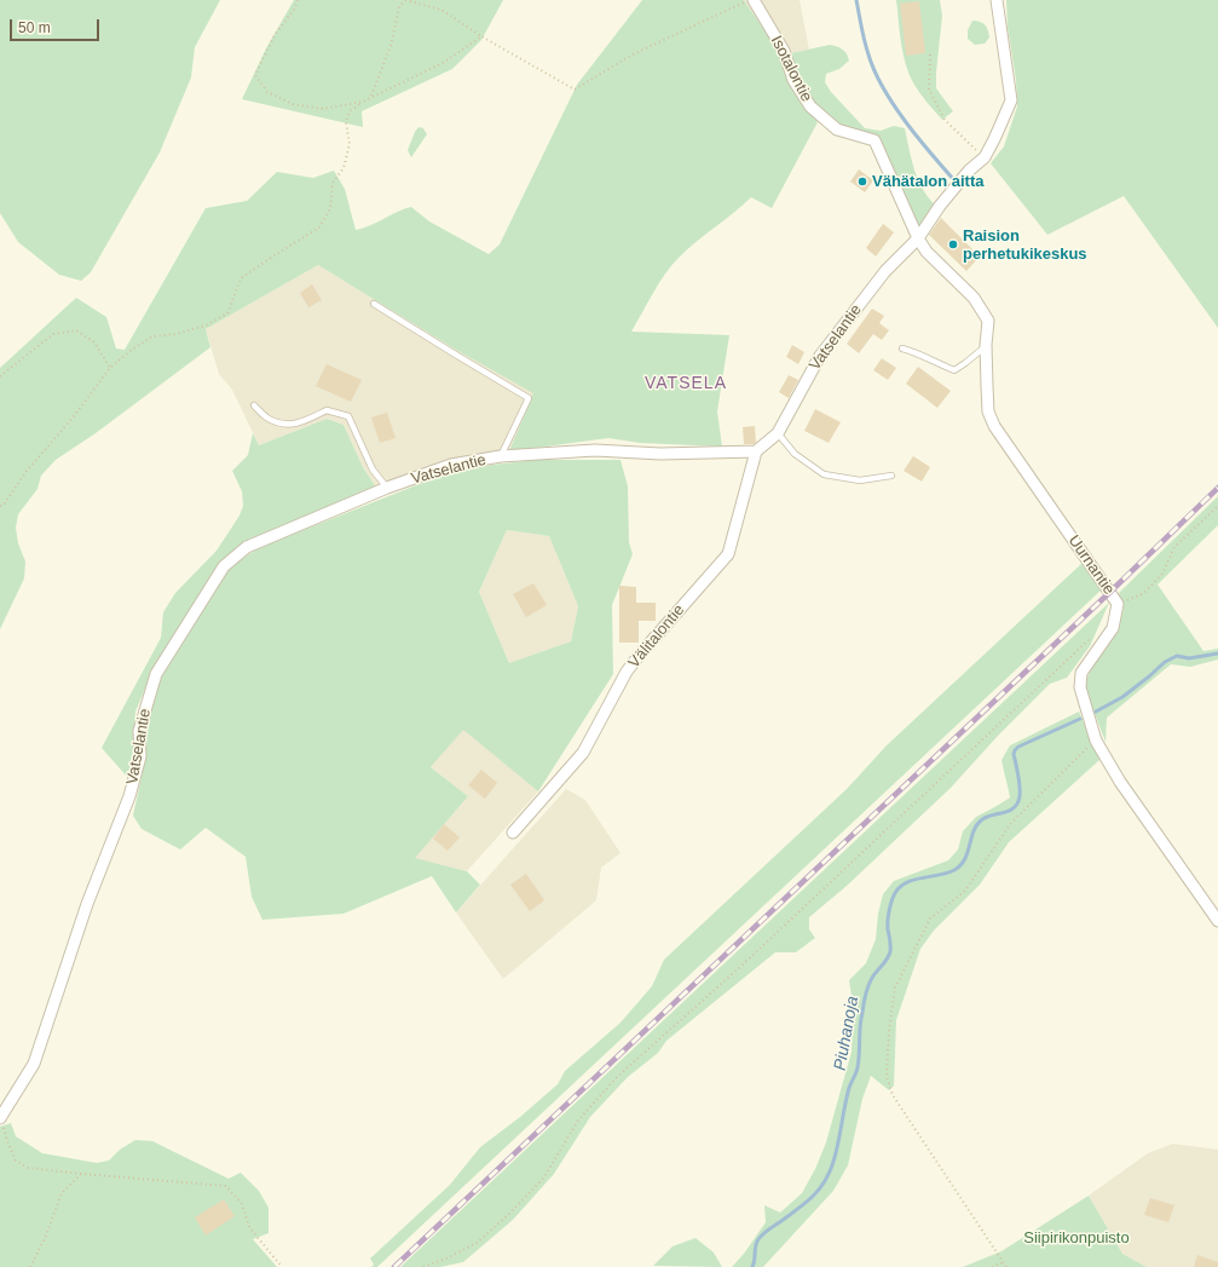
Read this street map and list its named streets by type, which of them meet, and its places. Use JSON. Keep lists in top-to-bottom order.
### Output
{
  "streets": {
    "street": [
      "Isotalontie",
      "Vatselantie",
      "Uurnantie",
      "Välitalontie"
    ]
  },
  "crossings": [
    ["Isotalontie", "Vatselantie"],
    ["Isotalontie", "Uurnantie"],
    ["Vatselantie", "Uurnantie"],
    ["Vatselantie", "Välitalontie"]
  ],
  "districts": ["VATSELA"],
  "water": ["Piuhanoja"],
  "parks": ["Siipirikonpuisto"],
  "places": ["Vähätalon aitta", "Raision perhetukikeskus"],
  "scale_bar": "50 m"
}
